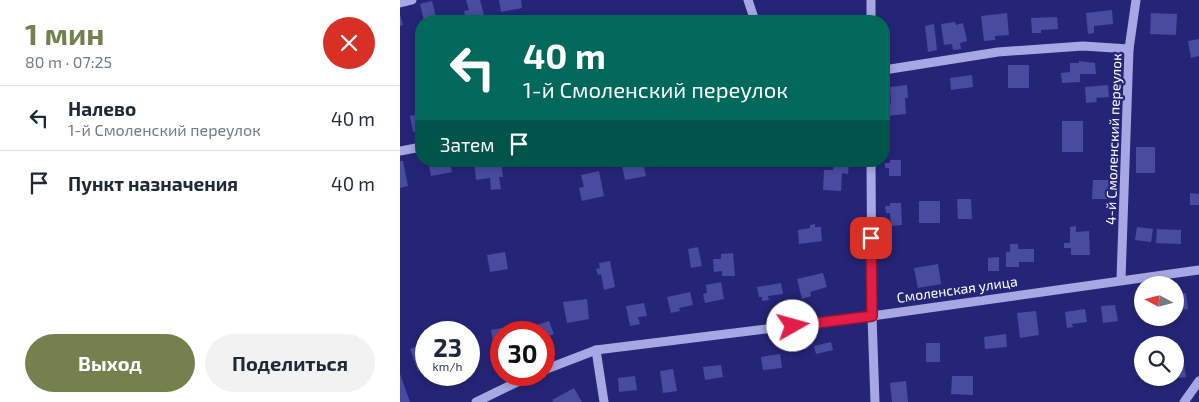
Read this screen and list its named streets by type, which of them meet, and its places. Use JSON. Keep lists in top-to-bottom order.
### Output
{
  "streets": {
    "street": ["4-й Смоленский переулок", "Смоленская улица"]
  },
  "crossings": [
    ["4-й Смоленский переулок", "Смоленская улица"]
  ],
  "north": "left",
  "page": {
    "heading": ["1 мин", "80 m · 07:25"],
    "turn": ["40 m", "1-й Смоленский переулок"],
    "list": [
      {
        "name": "Налево",
        "note": "1-й Смоленский переулок",
        "value": "40 m"
      },
      {
        "name": "Пункт назначения",
        "value": "40 m"
      }
    ],
    "then": "Затем",
    "speed": "23 km/h",
    "limit": "30",
    "buttons": ["Выход", "Поделиться"]
  }
}
